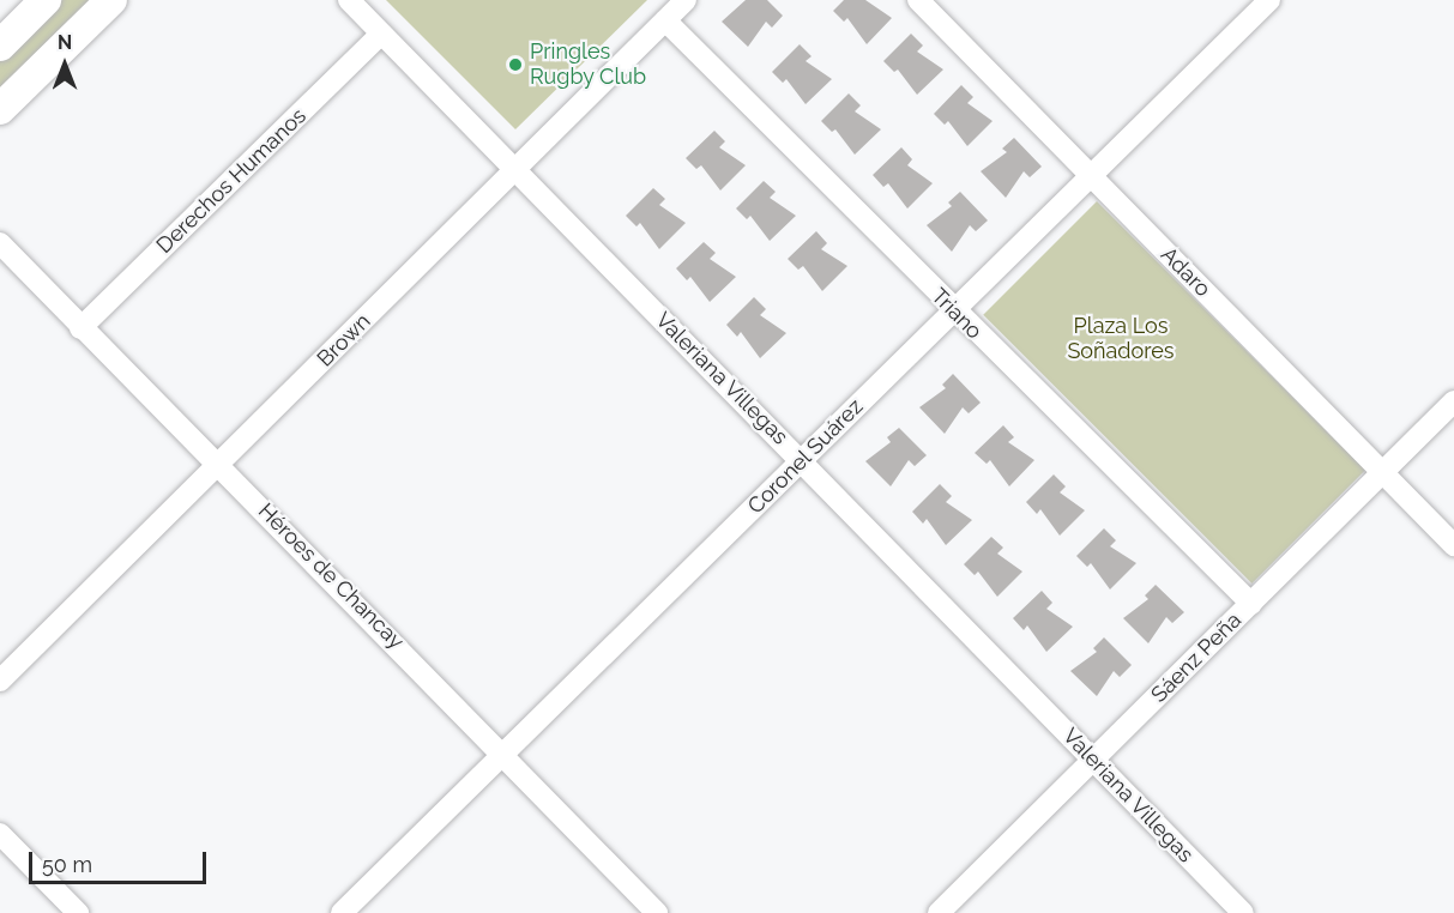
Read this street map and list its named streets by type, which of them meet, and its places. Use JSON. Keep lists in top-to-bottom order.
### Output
{
  "streets": {
    "street": [
      "Derechos Humanos",
      "Adaro",
      "Triano",
      "Brown",
      "Valeriana Villegas",
      "Coronel Suárez",
      "Héroes de Chancay",
      "Sáenz Peña"
    ]
  },
  "crossings": [
    ["Derechos Humanos", "Valeriana Villegas"],
    ["Derechos Humanos", "Héroes de Chancay"],
    ["Adaro", "Coronel Suárez"],
    ["Adaro", "Sáenz Peña"],
    ["Triano", "Brown"],
    ["Triano", "Coronel Suárez"],
    ["Triano", "Sáenz Peña"],
    ["Brown", "Valeriana Villegas"],
    ["Brown", "Héroes de Chancay"],
    ["Valeriana Villegas", "Coronel Suárez"],
    ["Valeriana Villegas", "Sáenz Peña"],
    ["Coronel Suárez", "Héroes de Chancay"]
  ],
  "parks": ["Plaza Los Soñadores"],
  "places": ["Pringles Rugby Club"],
  "scale_bar": "50 m",
  "north": "top"
}
